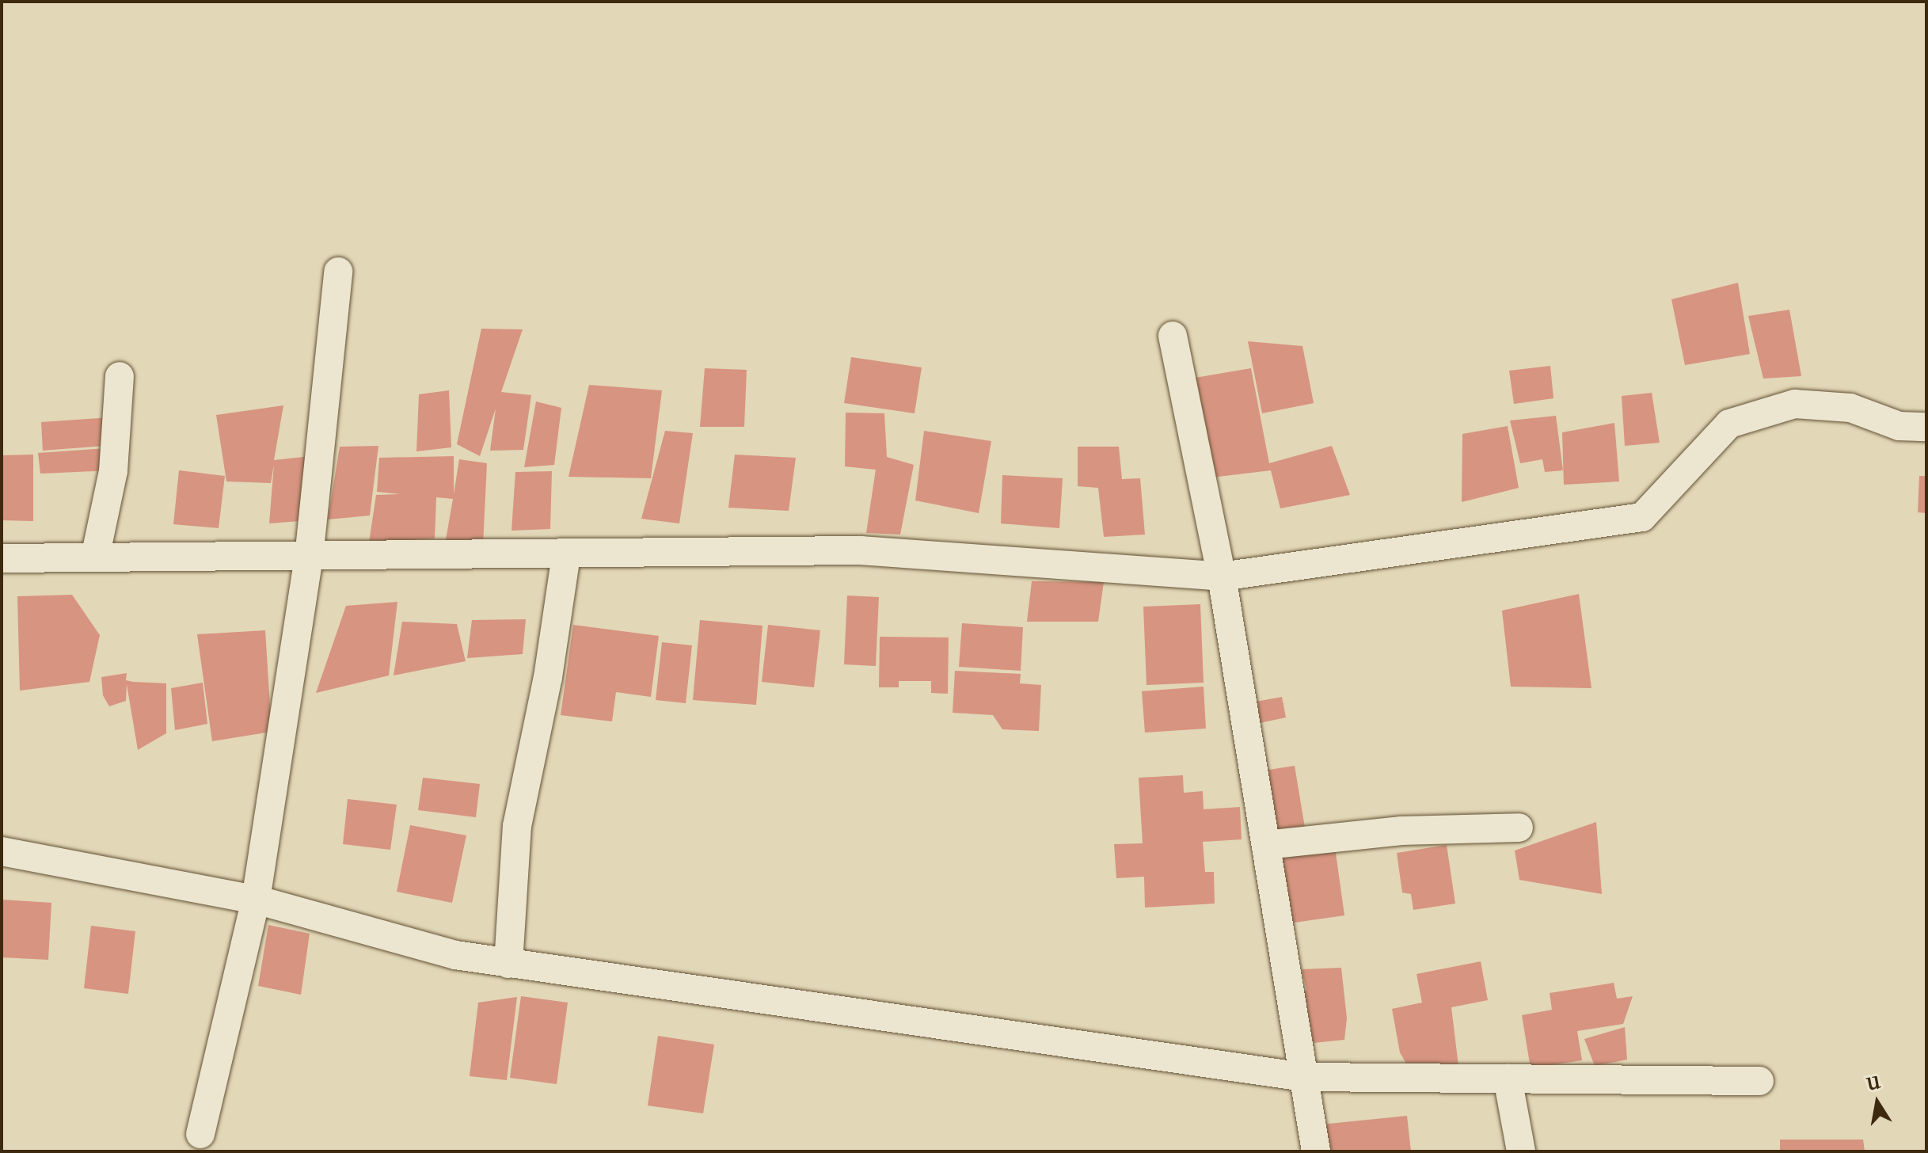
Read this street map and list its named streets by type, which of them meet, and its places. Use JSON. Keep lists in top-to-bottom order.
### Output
{
  "north": "top"
}
